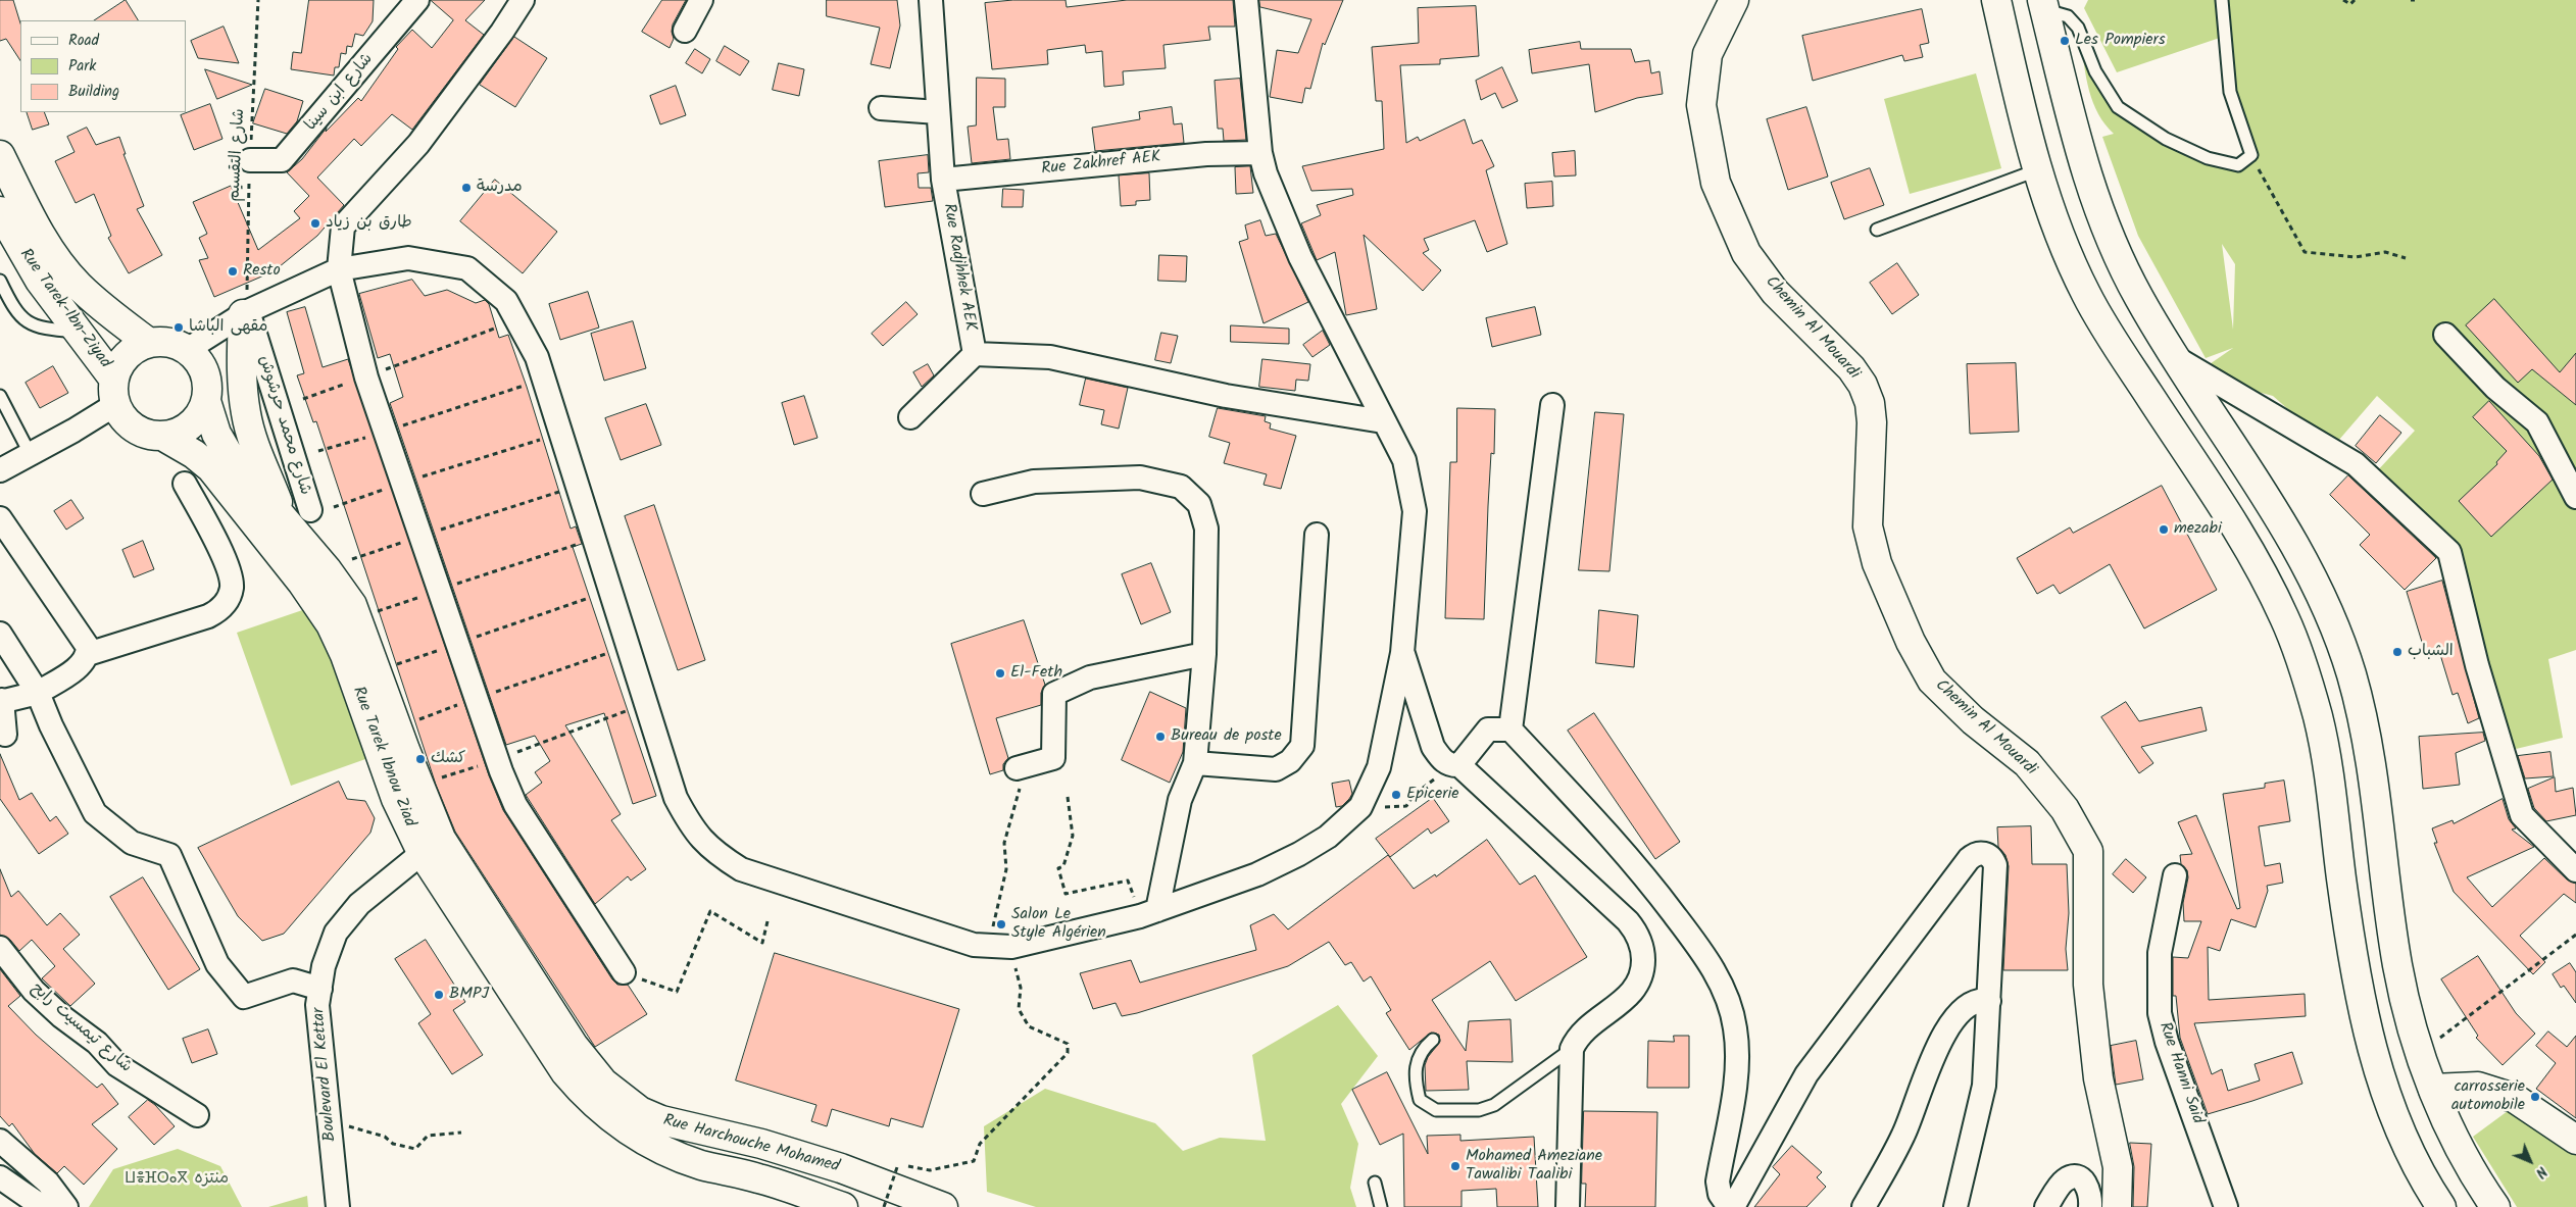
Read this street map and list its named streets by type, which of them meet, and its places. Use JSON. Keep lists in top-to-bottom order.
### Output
{
  "streets": {
    "main road": [
      "Rue Tarek-Ibn-Ziyad",
      "Chemin Al Mouardi",
      "Rue Tarek Ibnou Ziad",
      "Rue Harchouche Mohamed"
    ],
    "street": [
      "شارع ابن سينا",
      "Rue Zakhref AEK",
      "Rue Radjhhek AEK",
      "شارع محمد حرشوش",
      "شارع تيمسيت رابح",
      "Rue Hanni Said",
      "Boulevard El Kettar"
    ],
    "path": ["شارع التقسيم"]
  },
  "crossings": [
    ["شارع ابن سينا", "شارع التقسيم"],
    ["شارع التقسيم", "شارع محمد حرشوش"],
    ["Rue Zakhref AEK", "Rue Radjhhek AEK"],
    ["Rue Tarek-Ibn-Ziyad", "Rue Tarek Ibnou Ziad"],
    ["Rue Tarek Ibnou Ziad", "Boulevard El Kettar"],
    ["Rue Tarek Ibnou Ziad", "Rue Harchouche Mohamed"]
  ],
  "parks": ["ⵡⴻⴼⵔⴰⴳ منتزه"],
  "places": [
    "Les Pompiers",
    "مدرسة",
    "طارق بن زياد",
    "Resto",
    "مقهى الباشا",
    "mezabi",
    "الشباب",
    "El-Feth",
    "Bureau de poste",
    "كشك",
    "Epicerie",
    "Salon Le Style Algérien",
    "BMPJ",
    "carrosserie automobile",
    "Mohamed Ameziane Tawalibi Taalibi"
  ],
  "legend": ["Road", "Park", "Building"],
  "north": "bottom right"
}
